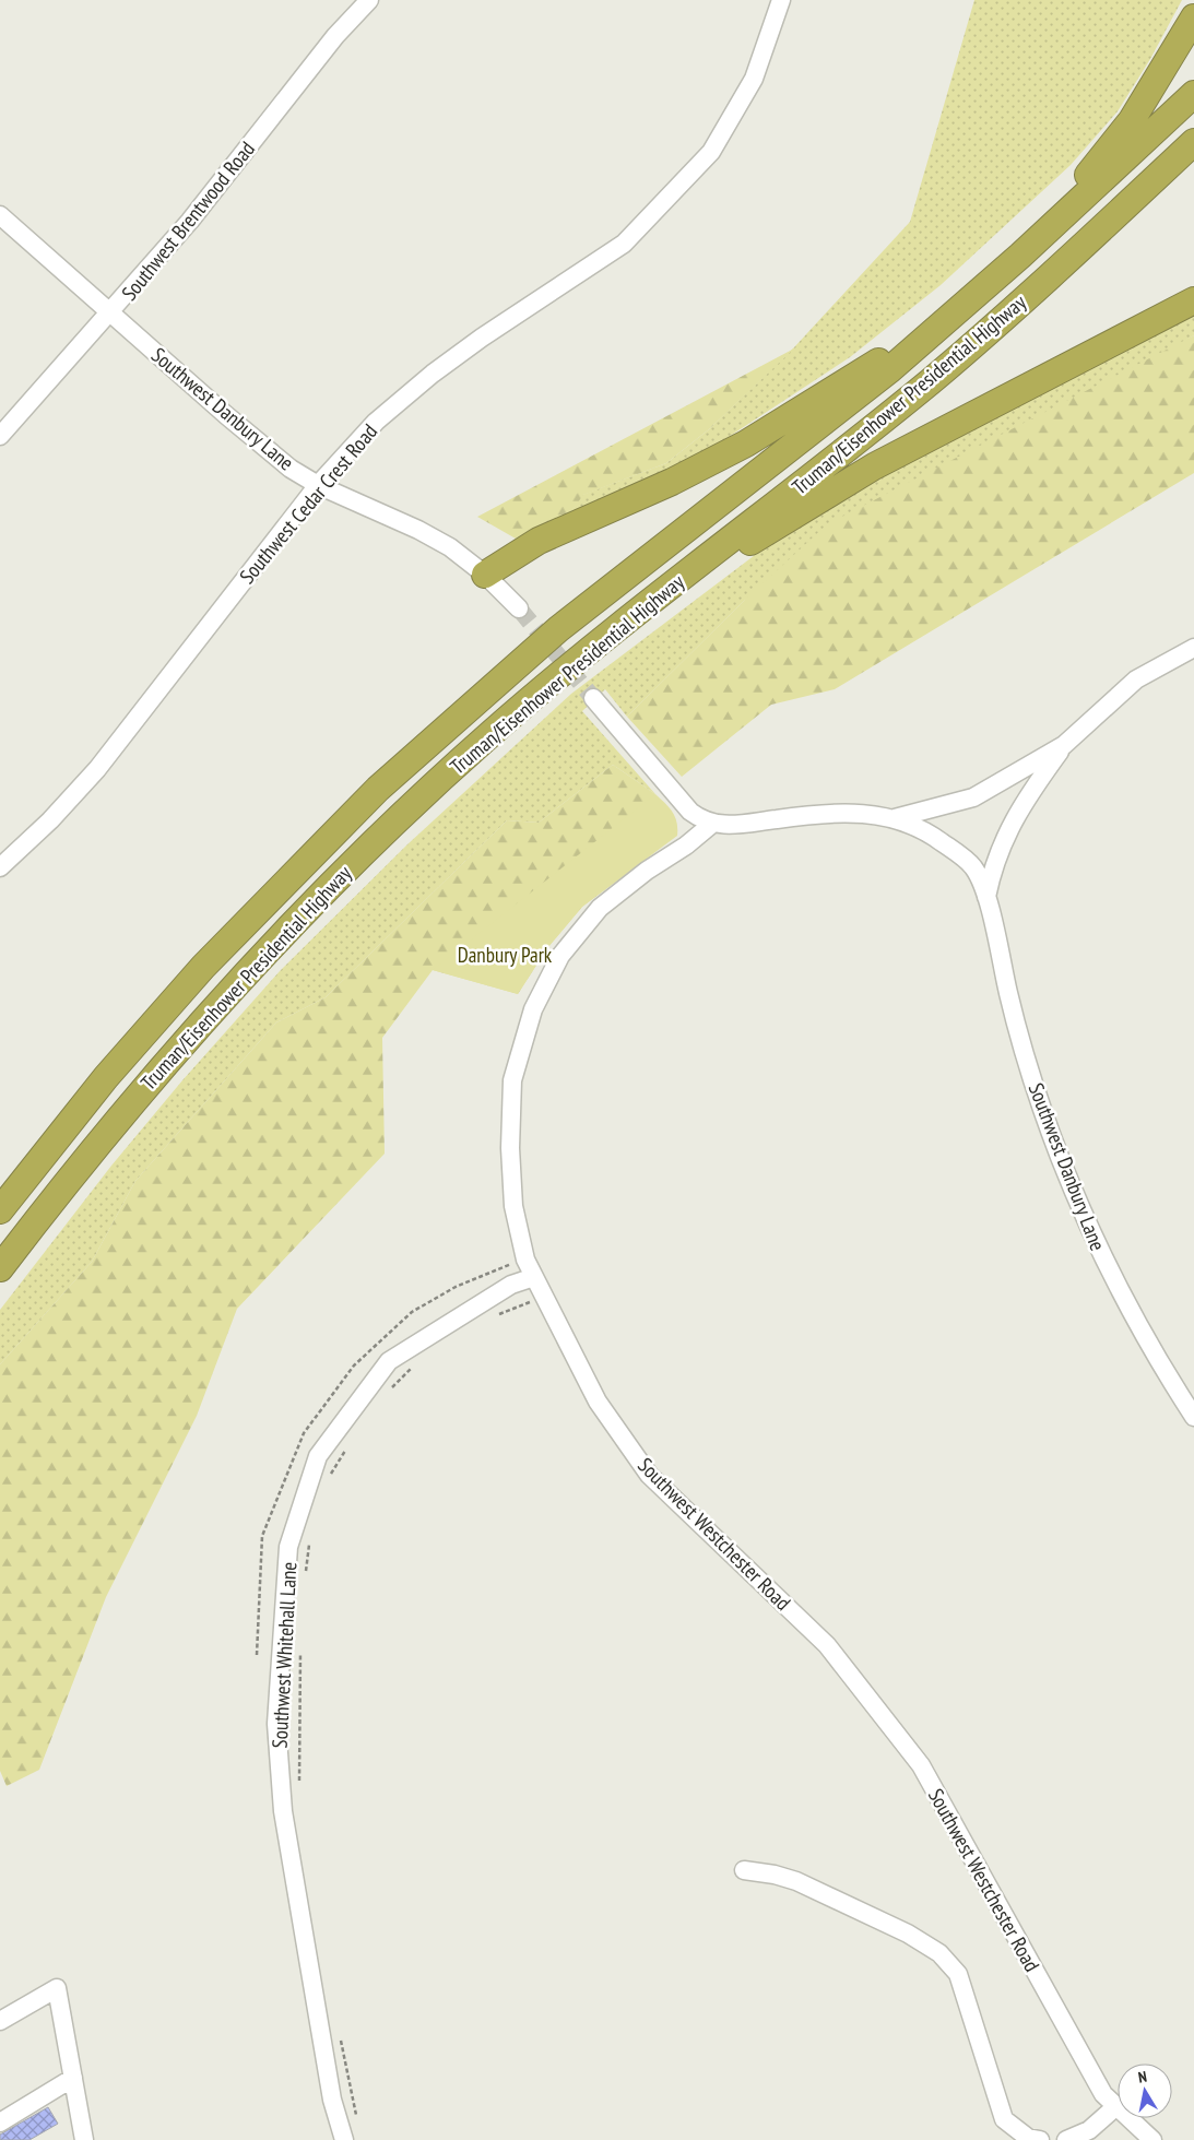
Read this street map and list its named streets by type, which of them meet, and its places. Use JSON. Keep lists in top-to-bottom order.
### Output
{
  "streets": {
    "highway": ["Truman/Eisenhower Presidential Highway"],
    "street": [
      "Southwest Brentwood Road",
      "Southwest Danbury Lane",
      "Southwest Cedar Crest Road",
      "Southwest Westchester Road",
      "Southwest Whitehall Lane"
    ]
  },
  "crossings": [
    ["Southwest Brentwood Road", "Southwest Danbury Lane"],
    ["Southwest Danbury Lane", "Southwest Cedar Crest Road"],
    ["Southwest Danbury Lane", "Southwest Westchester Road"],
    ["Southwest Westchester Road", "Southwest Whitehall Lane"]
  ],
  "parks": ["Danbury Park"],
  "north": "top"
}
